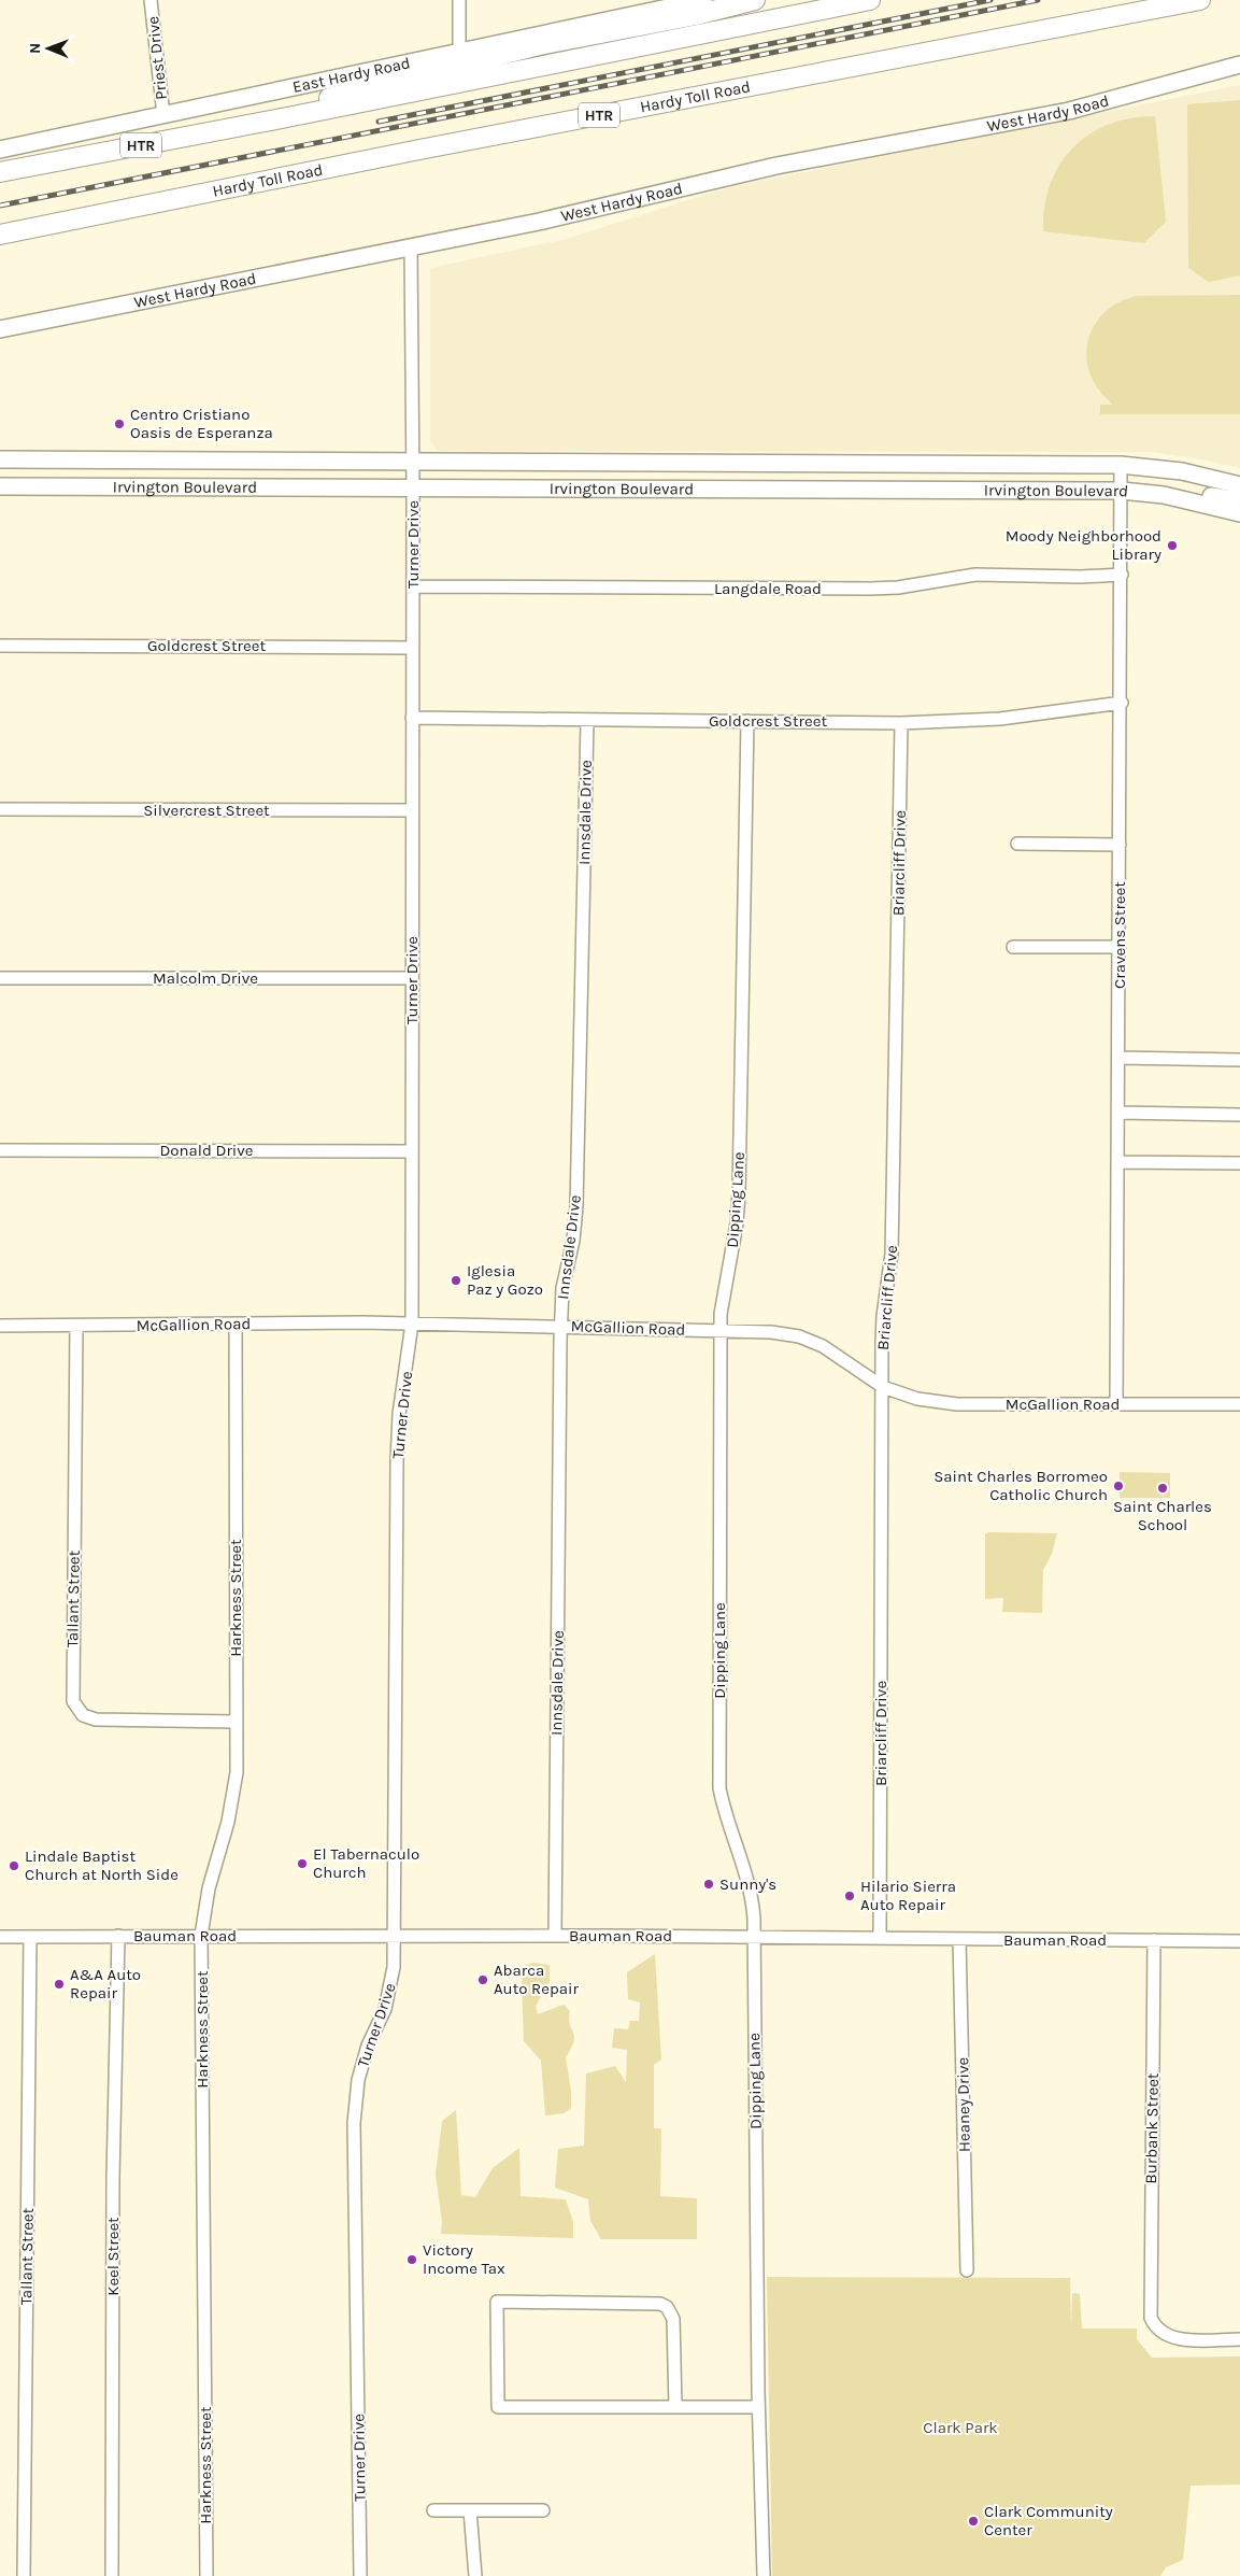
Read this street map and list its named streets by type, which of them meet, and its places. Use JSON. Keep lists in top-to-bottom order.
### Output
{
  "streets": {
    "highway": ["Hardy Toll Road", "HTR"],
    "main road": ["East Hardy Road", "West Hardy Road", "Irvington Boulevard"],
    "street": [
      "Priest Drive",
      "Turner Drive",
      "Langdale Road",
      "Goldcrest Street",
      "Silvercrest Street",
      "Innsdale Drive",
      "Briarcliff Drive",
      "Cravens Street",
      "Malcolm Drive",
      "Donald Drive",
      "Dipping Lane",
      "McGallion Road",
      "Harkness Street",
      "Tallant Street",
      "Bauman Road",
      "Heaney Drive",
      "Burbank Street",
      "Keel Street"
    ]
  },
  "crossings": [
    ["Priest Drive", "East Hardy Road"],
    ["West Hardy Road", "Turner Drive"],
    ["Irvington Boulevard", "Turner Drive"],
    ["Irvington Boulevard", "Cravens Street"],
    ["Turner Drive", "Langdale Road"],
    ["Turner Drive", "Goldcrest Street"],
    ["Turner Drive", "Silvercrest Street"],
    ["Turner Drive", "Malcolm Drive"],
    ["Turner Drive", "Donald Drive"],
    ["Turner Drive", "McGallion Road"],
    ["Turner Drive", "Bauman Road"],
    ["Langdale Road", "Cravens Street"],
    ["Goldcrest Street", "Innsdale Drive"],
    ["Goldcrest Street", "Briarcliff Drive"],
    ["Goldcrest Street", "Cravens Street"],
    ["Goldcrest Street", "Dipping Lane"],
    ["Innsdale Drive", "McGallion Road"],
    ["Innsdale Drive", "Bauman Road"],
    ["Briarcliff Drive", "McGallion Road"],
    ["Briarcliff Drive", "Bauman Road"],
    ["Cravens Street", "McGallion Road"],
    ["Dipping Lane", "McGallion Road"],
    ["Dipping Lane", "Bauman Road"],
    ["McGallion Road", "Harkness Street"],
    ["McGallion Road", "Tallant Street"],
    ["Harkness Street", "Tallant Street"],
    ["Harkness Street", "Bauman Road"],
    ["Tallant Street", "Bauman Road"],
    ["Bauman Road", "Heaney Drive"],
    ["Bauman Road", "Burbank Street"],
    ["Bauman Road", "Keel Street"]
  ],
  "parks": ["Clark Park"],
  "places": [
    "Centro Cristiano Oasis de Esperanza",
    "Moody Neighborhood Library",
    "Iglesia Paz y Gozo",
    "Saint Charles Borromeo Catholic Church",
    "Saint Charles School",
    "El Tabernaculo Church",
    "Lindale Baptist Church at North Side",
    "Sunny's",
    "Hilario Sierra Auto Repair",
    "Abarca Auto Repair",
    "A&A Auto Repair",
    "Victory Income Tax",
    "Clark Community Center"
  ],
  "north": "left"
}
